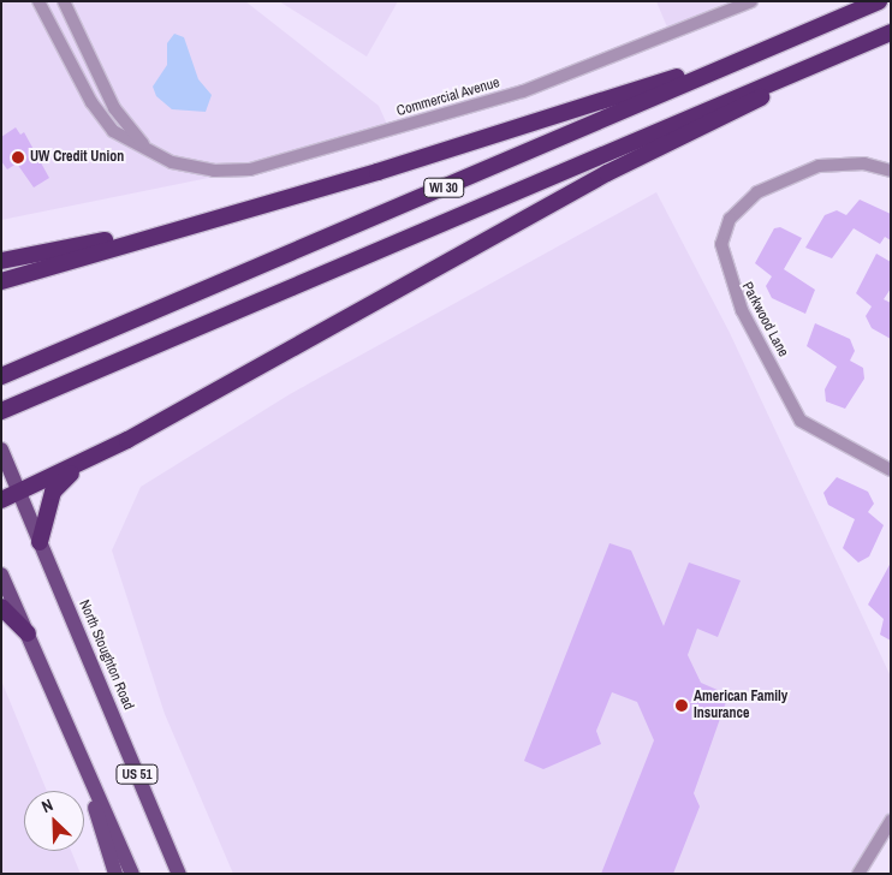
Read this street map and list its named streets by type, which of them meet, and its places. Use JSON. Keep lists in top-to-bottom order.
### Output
{
  "streets": {
    "highway": ["WI 30"],
    "main road": ["North Stoughton Road", "US 51"],
    "street": ["Commercial Avenue", "Parkwood Lane"]
  },
  "places": ["UW Credit Union", "American Family Insurance"],
  "north": "top left"
}
